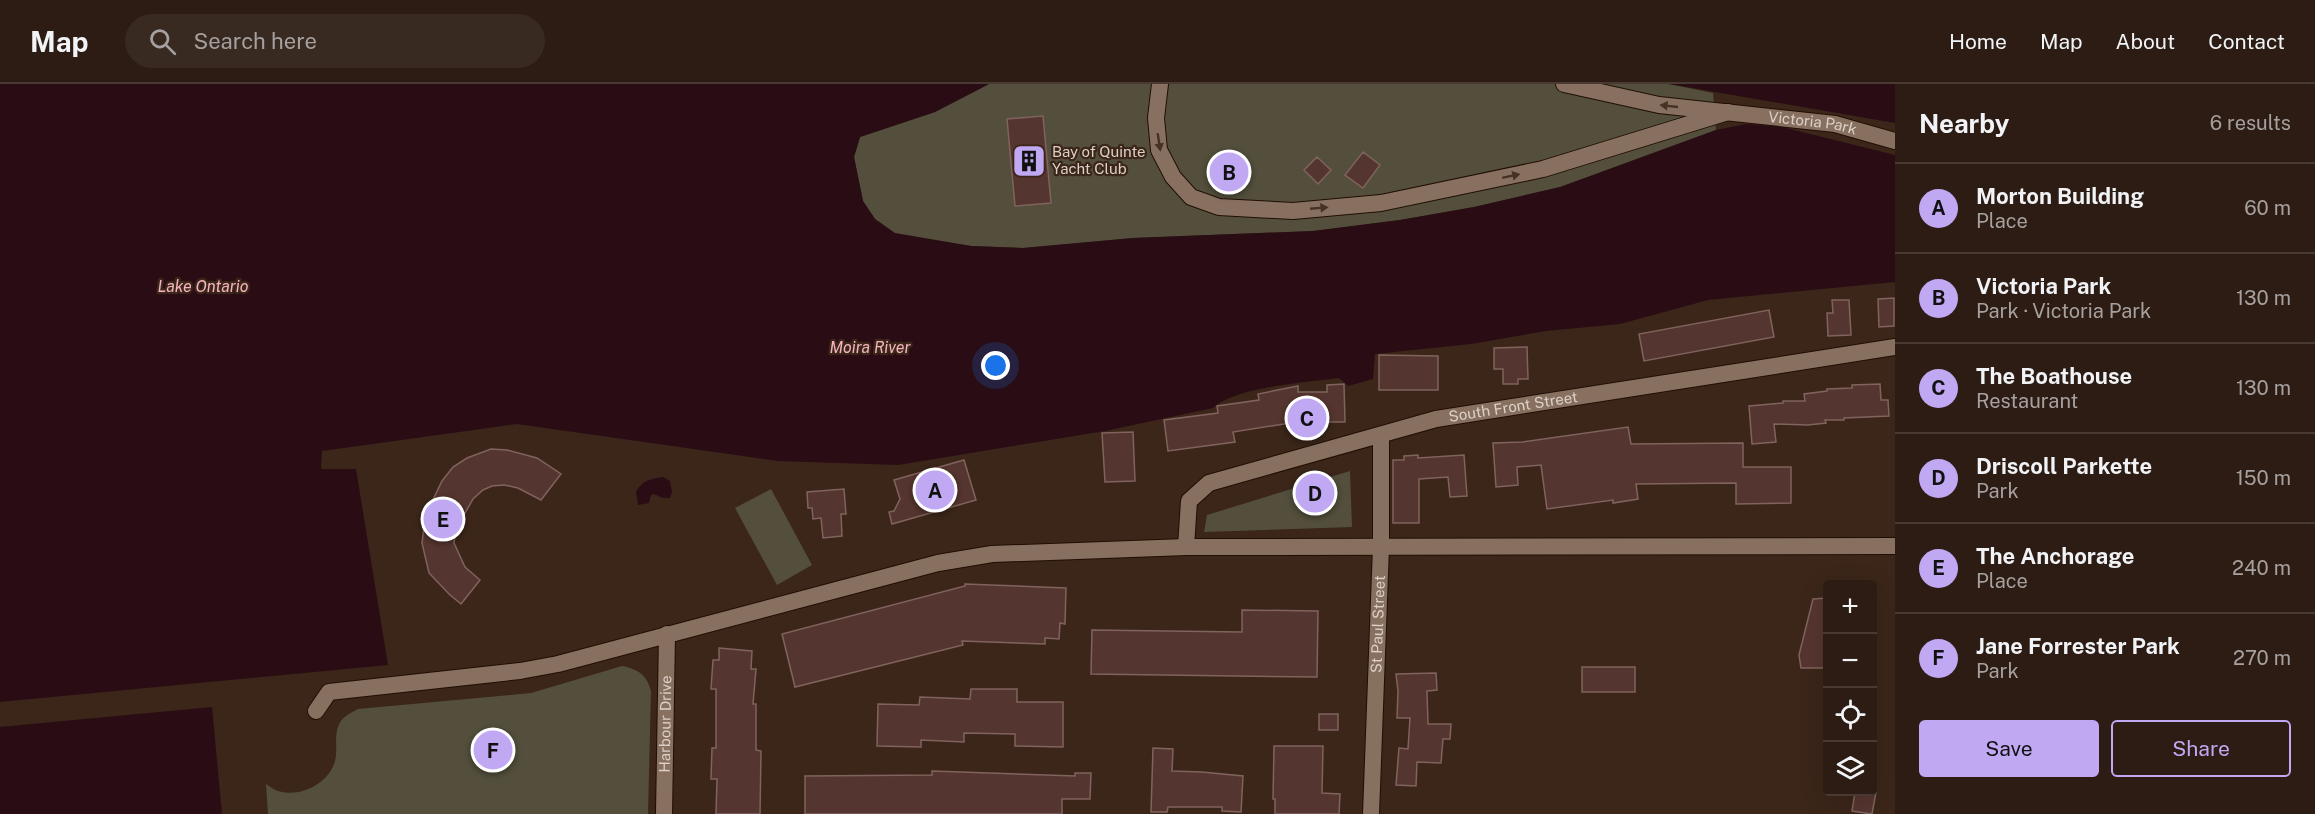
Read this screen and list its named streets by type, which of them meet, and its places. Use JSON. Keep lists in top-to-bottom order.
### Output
{
  "streets": {
    "street": [
      "Victoria Park",
      "South Front Street",
      "St Paul Street",
      "Harbour Drive"
    ]
  },
  "crossings": [
    ["South Front Street", "St Paul Street"]
  ],
  "water": ["Lake Ontario", "Moira River"],
  "places": {
    "building": ["Bay of Quinte Yacht Club"]
  },
  "page": {
    "header": "Map",
    "search": "Search here",
    "nav": [
      "Home",
      "Map",
      "About",
      "Contact"
    ],
    "heading": ["Nearby", "6 results"],
    "pins": [
      "B",
      "C",
      "A",
      "D",
      "E",
      "F"
    ],
    "list": [
      {
        "mark": "A",
        "name": "Morton Building",
        "note": "Place",
        "value": "60 m"
      },
      {
        "mark": "B",
        "name": "Victoria Park",
        "note": "Park · Victoria Park",
        "value": "130 m"
      },
      {
        "mark": "C",
        "name": "The Boathouse",
        "note": "Restaurant",
        "value": "130 m"
      },
      {
        "mark": "D",
        "name": "Driscoll Parkette",
        "note": "Park",
        "value": "150 m"
      },
      {
        "mark": "E",
        "name": "The Anchorage",
        "note": "Place",
        "value": "240 m"
      },
      {
        "mark": "F",
        "name": "Jane Forrester Park",
        "note": "Park",
        "value": "270 m"
      }
    ],
    "map_buttons": ["+", "−"],
    "buttons": ["Save", "Share"]
  }
}
